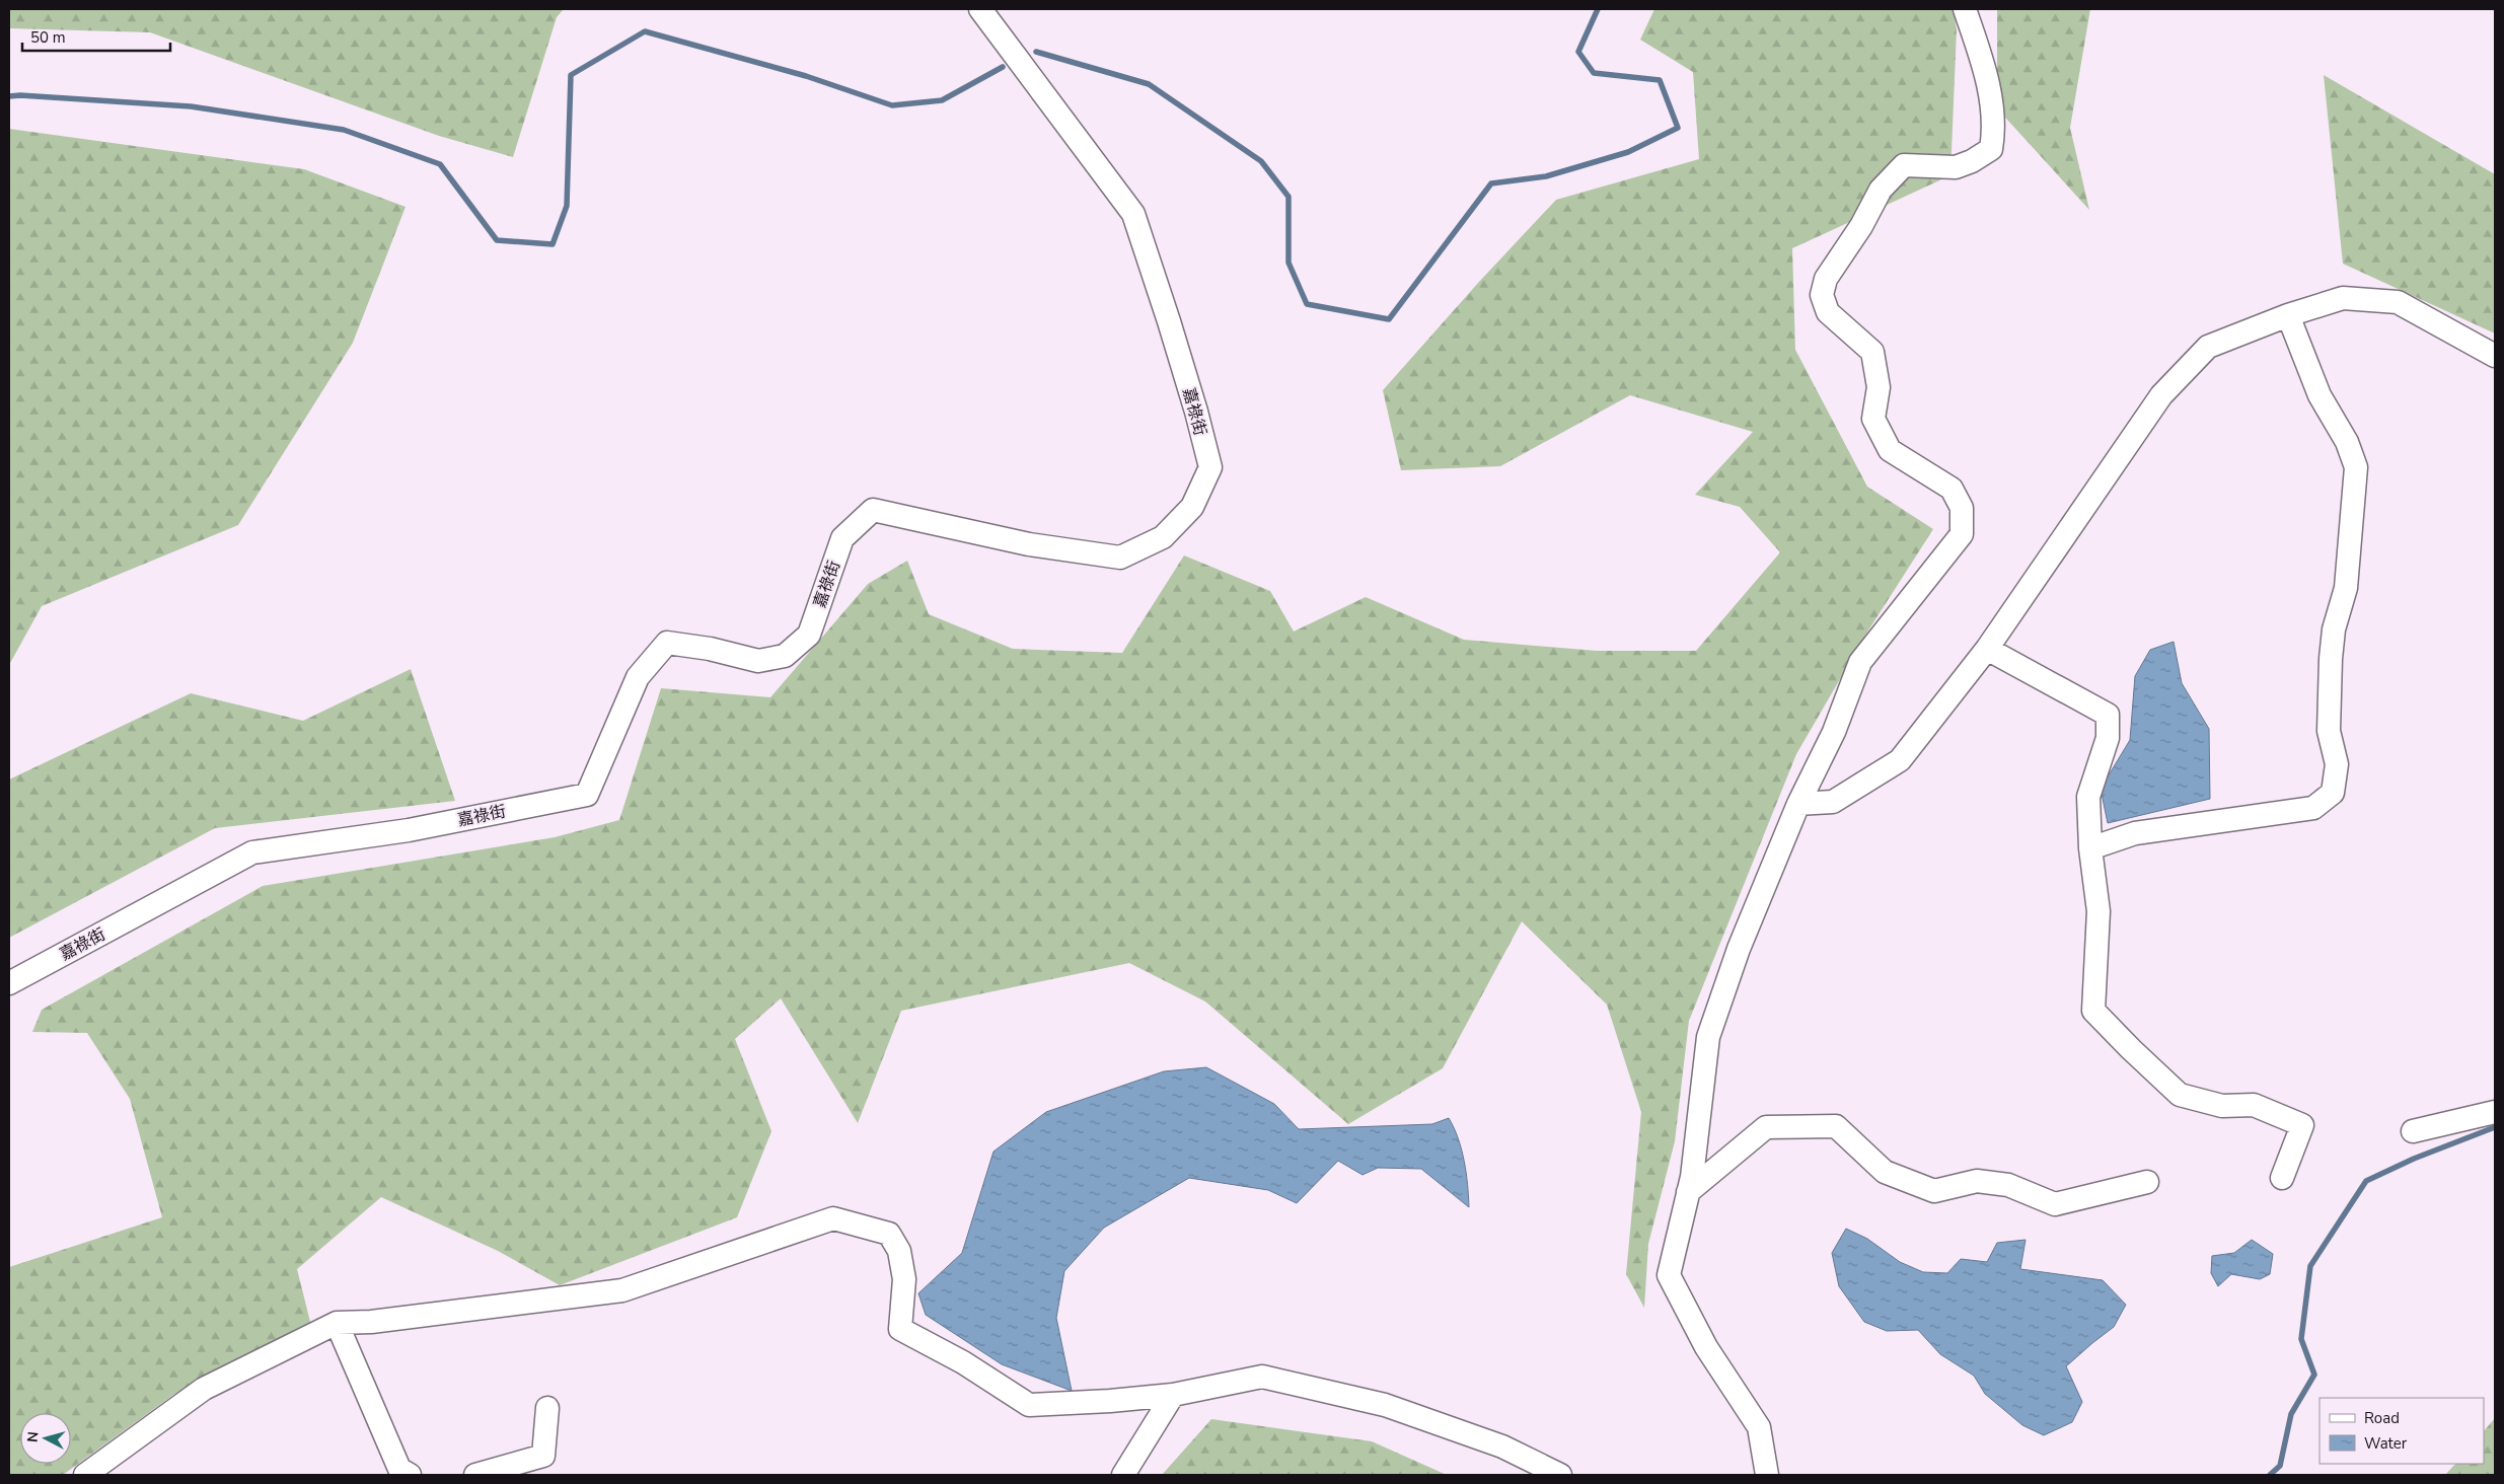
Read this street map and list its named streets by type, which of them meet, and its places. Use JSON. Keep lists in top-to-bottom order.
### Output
{
  "streets": {
    "street": ["嘉祿街"]
  },
  "legend": ["Road", "Water"],
  "scale_bar": "50 m",
  "north": "left"
}
